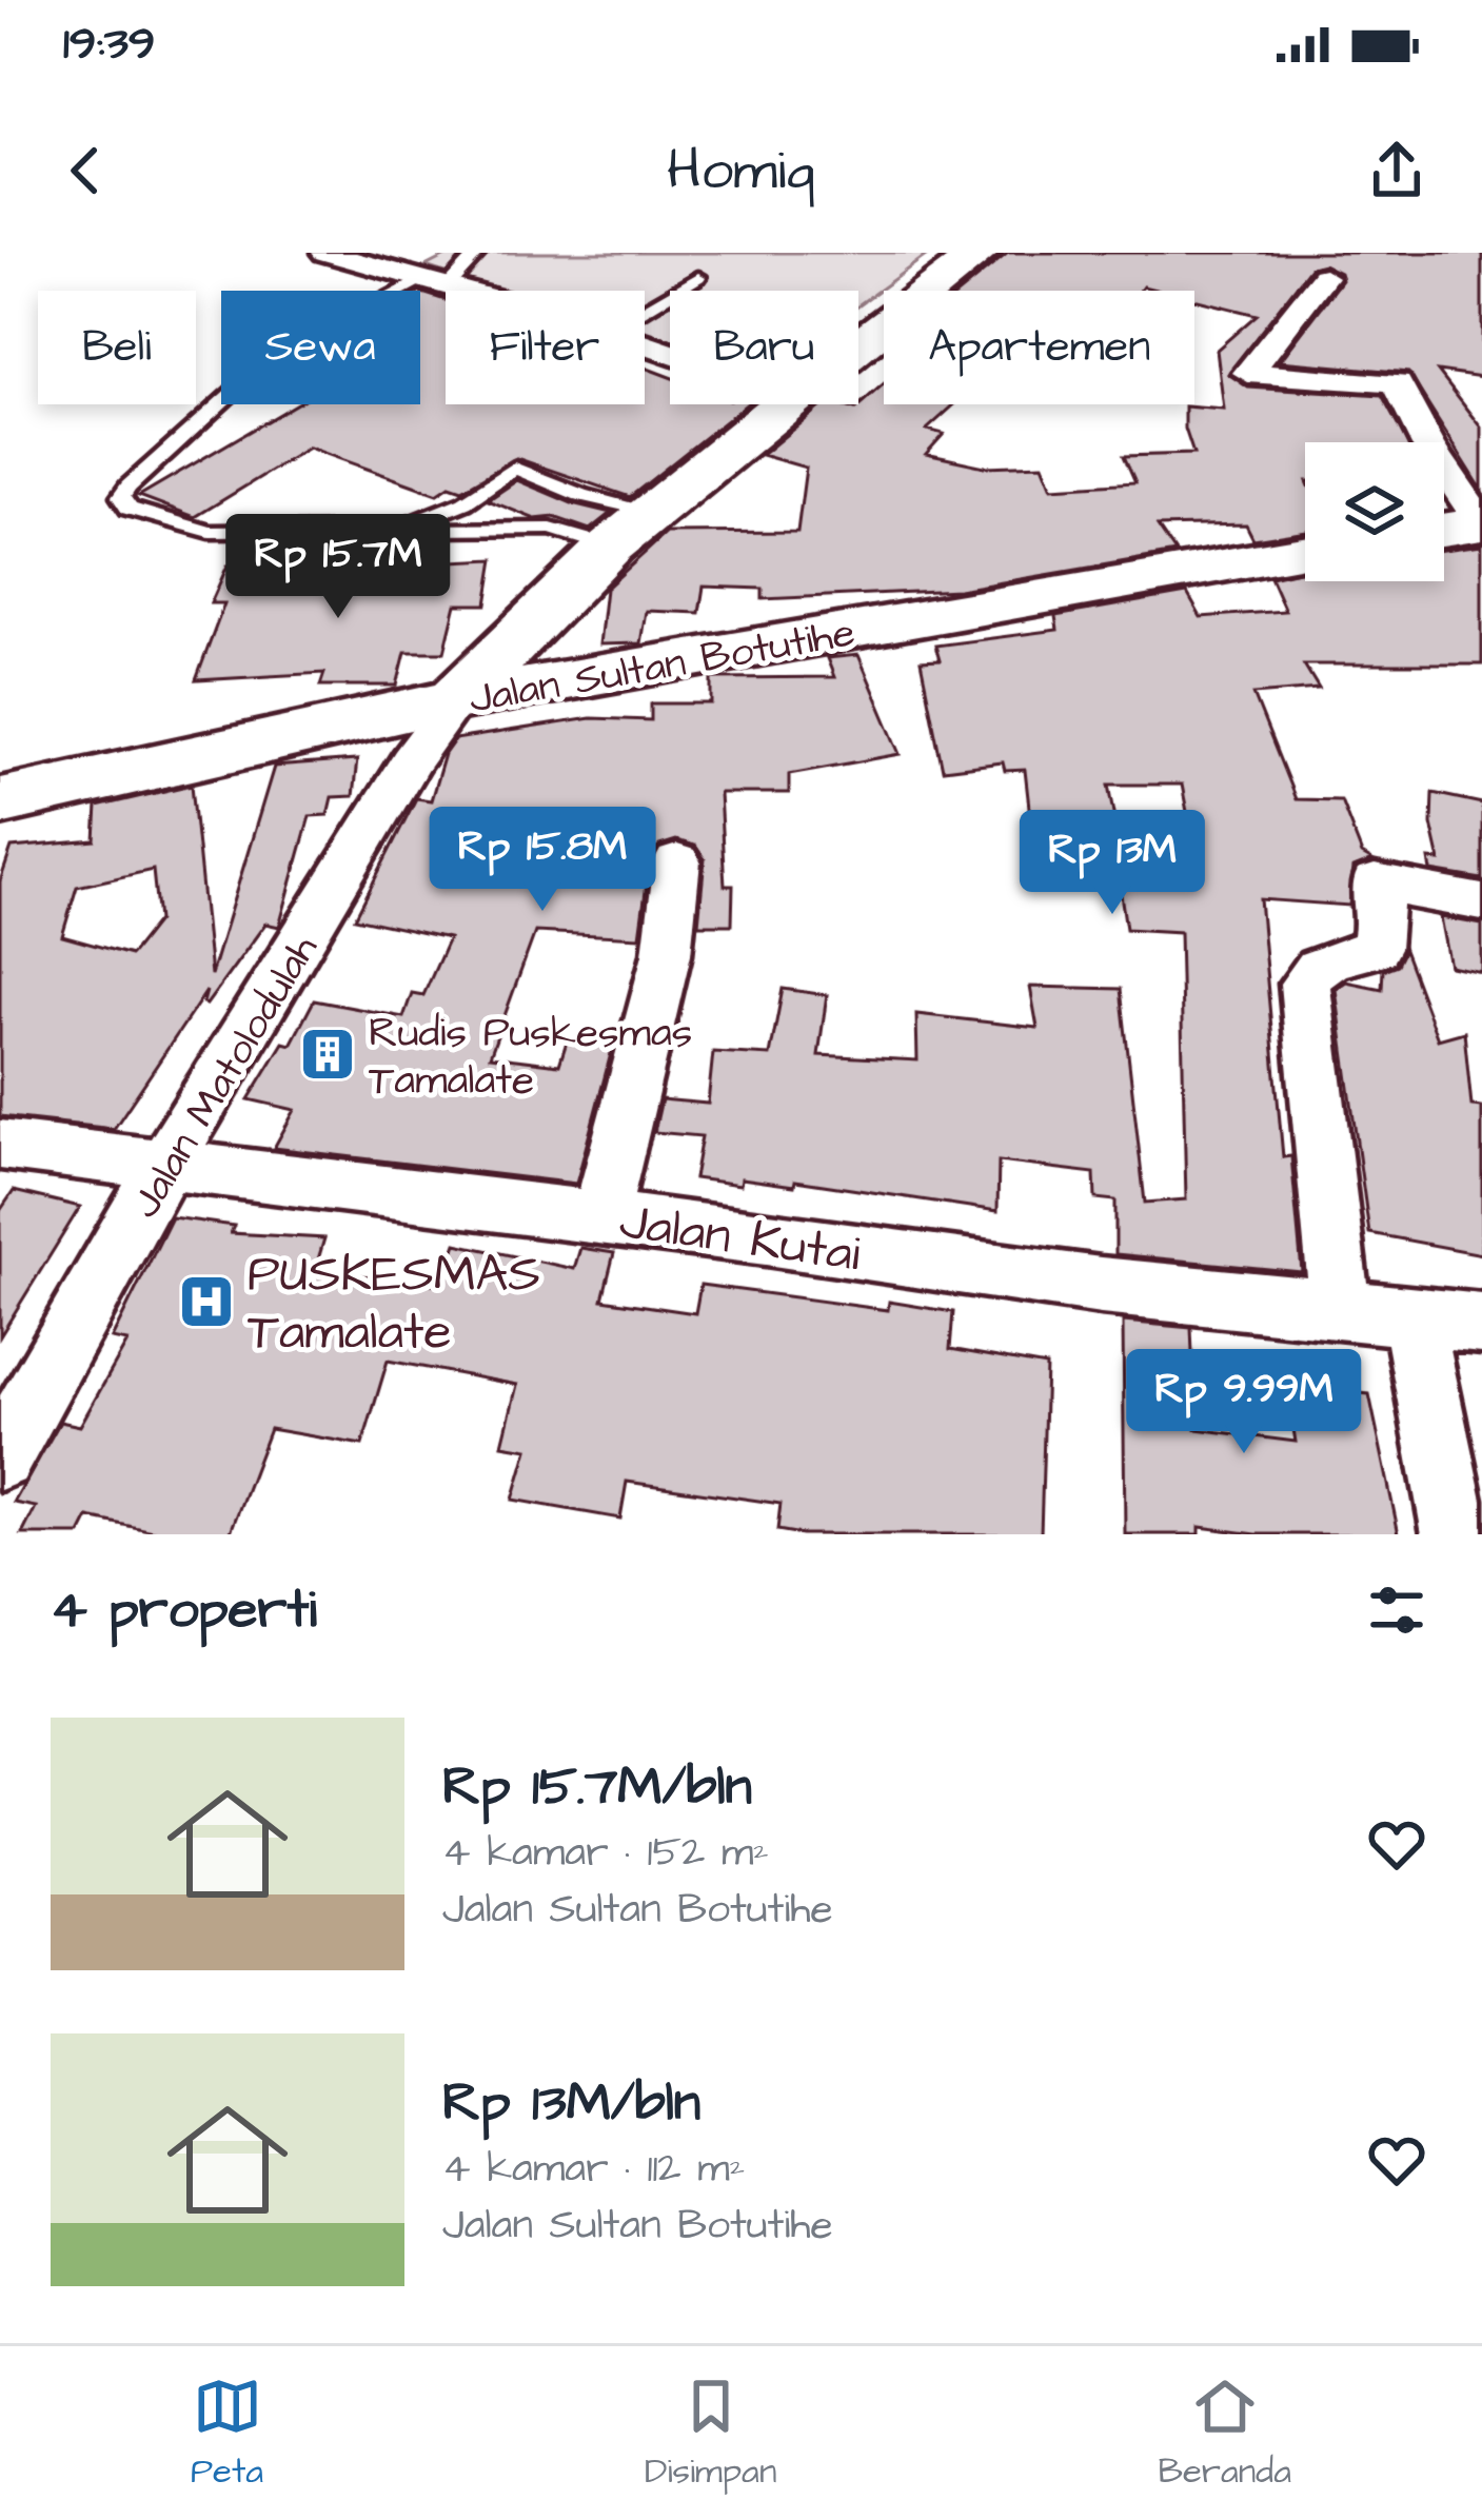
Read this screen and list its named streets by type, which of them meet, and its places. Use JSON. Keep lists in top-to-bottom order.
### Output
{
  "streets": {
    "main road": ["Jalan Sultan Botutihe"],
    "street": ["Jalan Matolodulah", "Jalan Kutai"]
  },
  "crossings": [
    ["Jalan Sultan Botutihe", "Jalan Matolodulah"],
    ["Jalan Matolodulah", "Jalan Kutai"]
  ],
  "places": {
    "building": ["Rudis Puskesmas Tamalate"],
    "hospital": ["PUSKESMAS Tamalate"]
  },
  "page": {
    "status": "19:39",
    "header": "Homiq",
    "chip": [
      "Beli",
      "Sewa",
      "Filter",
      "Baru",
      "Apartemen"
    ],
    "price": [
      "Rp 15.7M",
      "Rp 15.8M",
      "Rp 13M",
      "Rp 9.99M"
    ],
    "heading": "4 properti",
    "list": [
      {
        "name": "Rp 15.7M/bln",
        "note": "4 kamar · 152 m² · Jalan Sultan Botutihe"
      },
      {
        "name": "Rp 13M/bln",
        "note": "4 kamar · 112 m² · Jalan Sultan Botutihe"
      }
    ],
    "tabs": ["Peta", "Disimpan", "Beranda"]
  }
}
